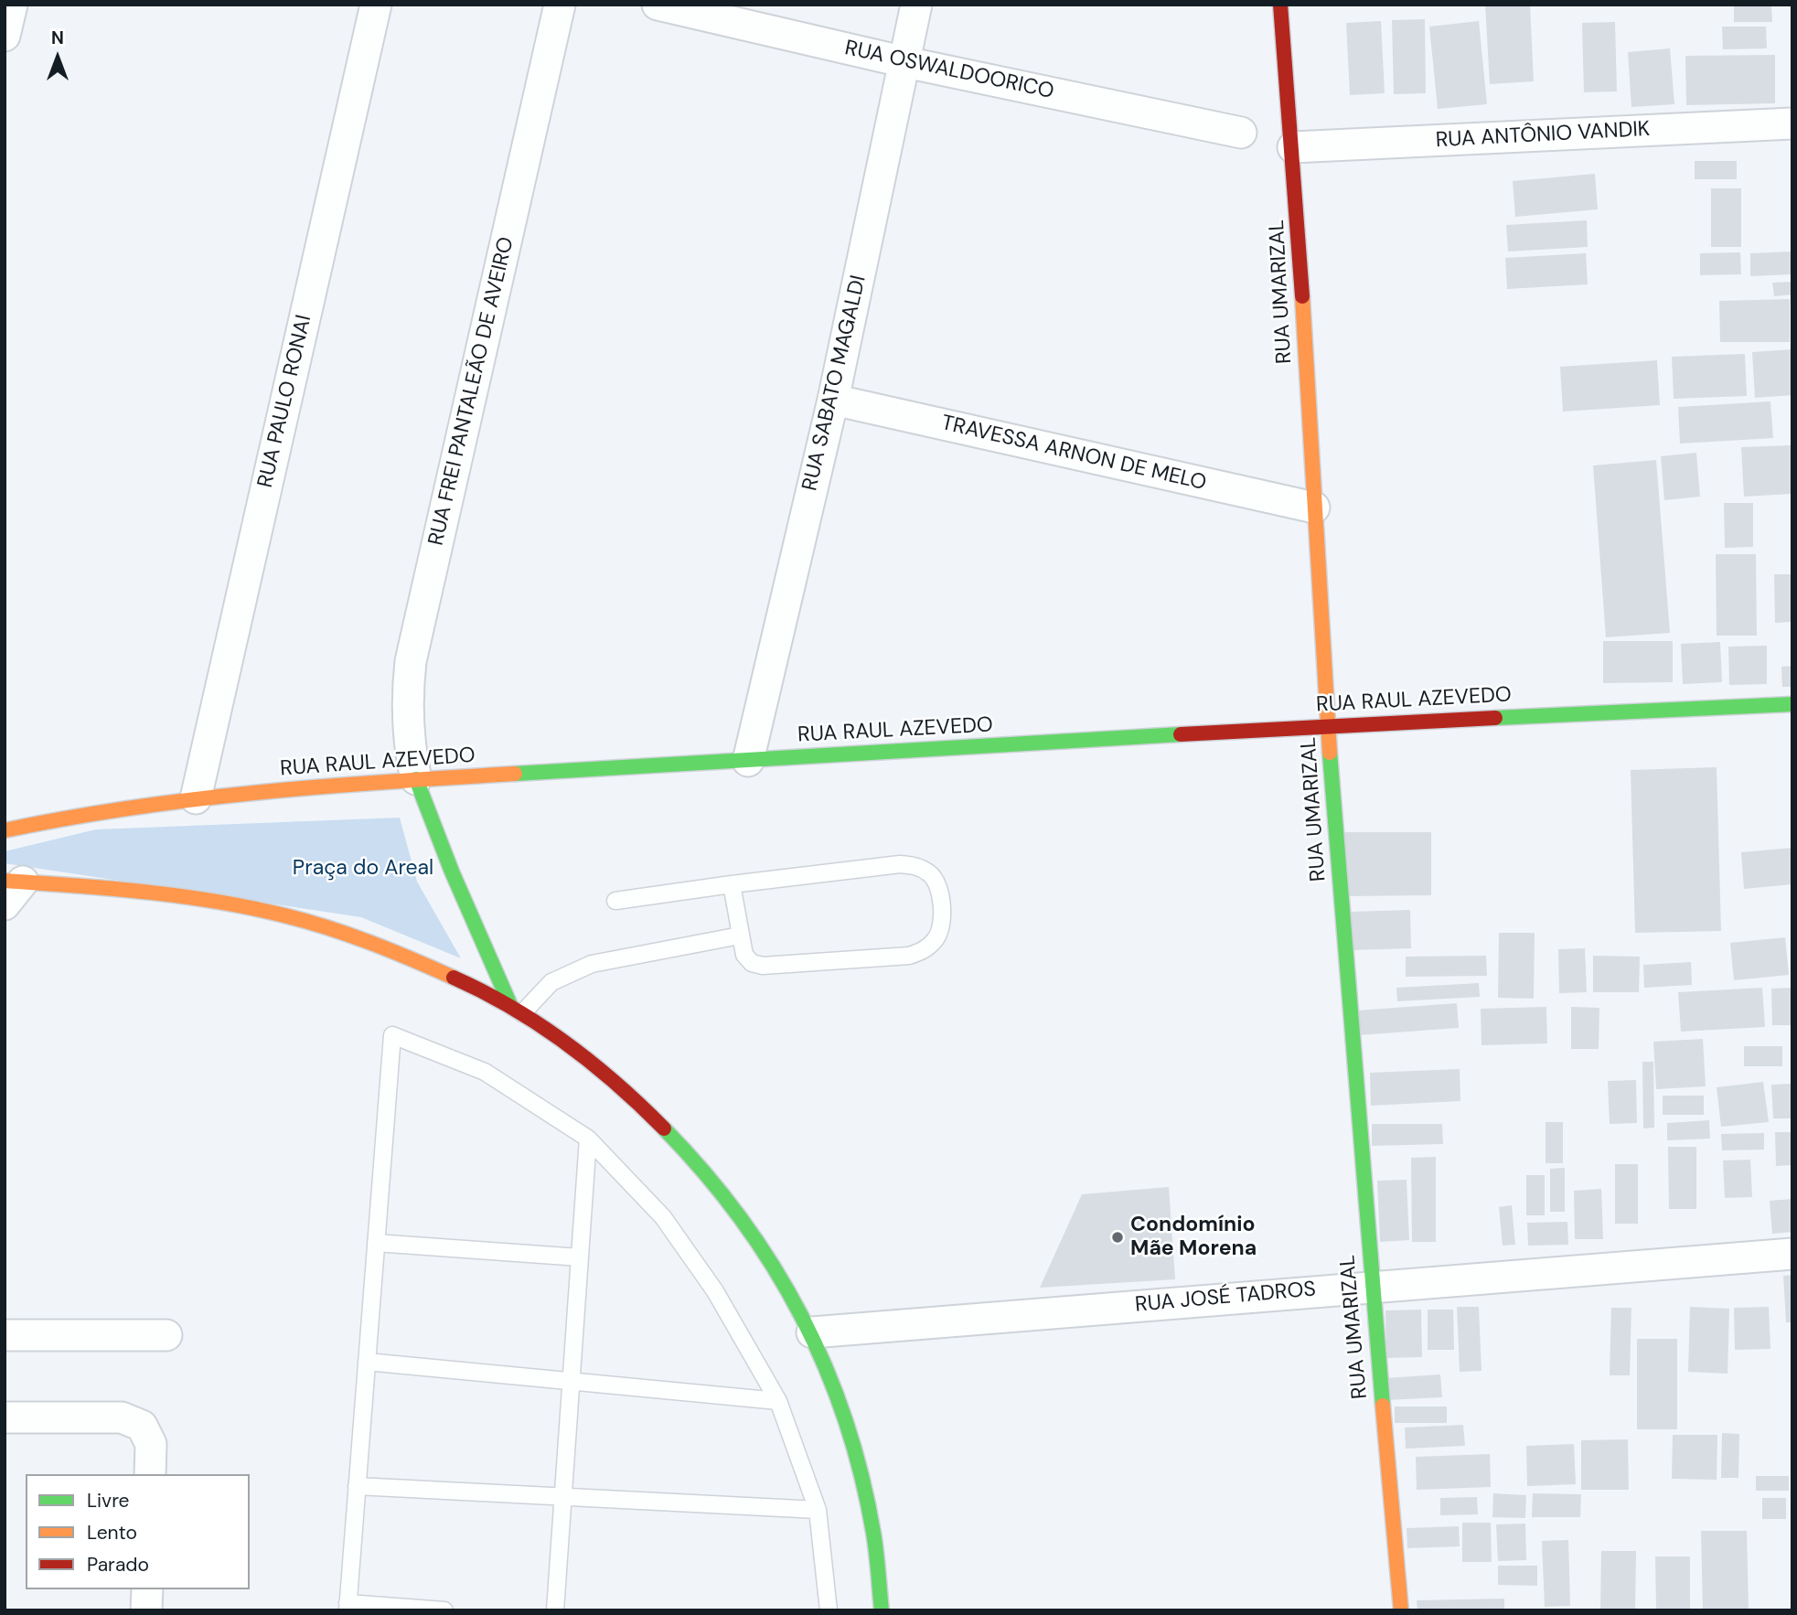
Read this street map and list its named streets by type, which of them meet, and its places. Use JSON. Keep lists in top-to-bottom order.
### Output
{
  "streets": {
    "street": [
      "RUA OSWALDOORICO",
      "RUA ANTÔNIO VANDIK",
      "RUA UMARIZAL",
      "RUA SABATO MAGALDI",
      "RUA FREI PANTALEÃO DE AVEIRO",
      "RUA PAULO RONAI",
      "TRAVESSA ARNON DE MELO",
      "RUA RAUL AZEVEDO",
      "RUA JOSÉ TADROS"
    ]
  },
  "crossings": [
    ["RUA OSWALDOORICO", "RUA SABATO MAGALDI"],
    ["RUA ANTÔNIO VANDIK", "RUA UMARIZAL"],
    ["RUA UMARIZAL", "TRAVESSA ARNON DE MELO"],
    ["RUA UMARIZAL", "RUA RAUL AZEVEDO"],
    ["RUA UMARIZAL", "RUA JOSÉ TADROS"],
    ["RUA SABATO MAGALDI", "TRAVESSA ARNON DE MELO"],
    ["RUA SABATO MAGALDI", "RUA RAUL AZEVEDO"],
    ["RUA FREI PANTALEÃO DE AVEIRO", "RUA RAUL AZEVEDO"],
    ["RUA PAULO RONAI", "RUA RAUL AZEVEDO"]
  ],
  "parks": ["Praça do Areal"],
  "places": ["Condomínio Mãe Morena"],
  "legend": ["Livre", "Lento", "Parado"],
  "north": "top"
}
